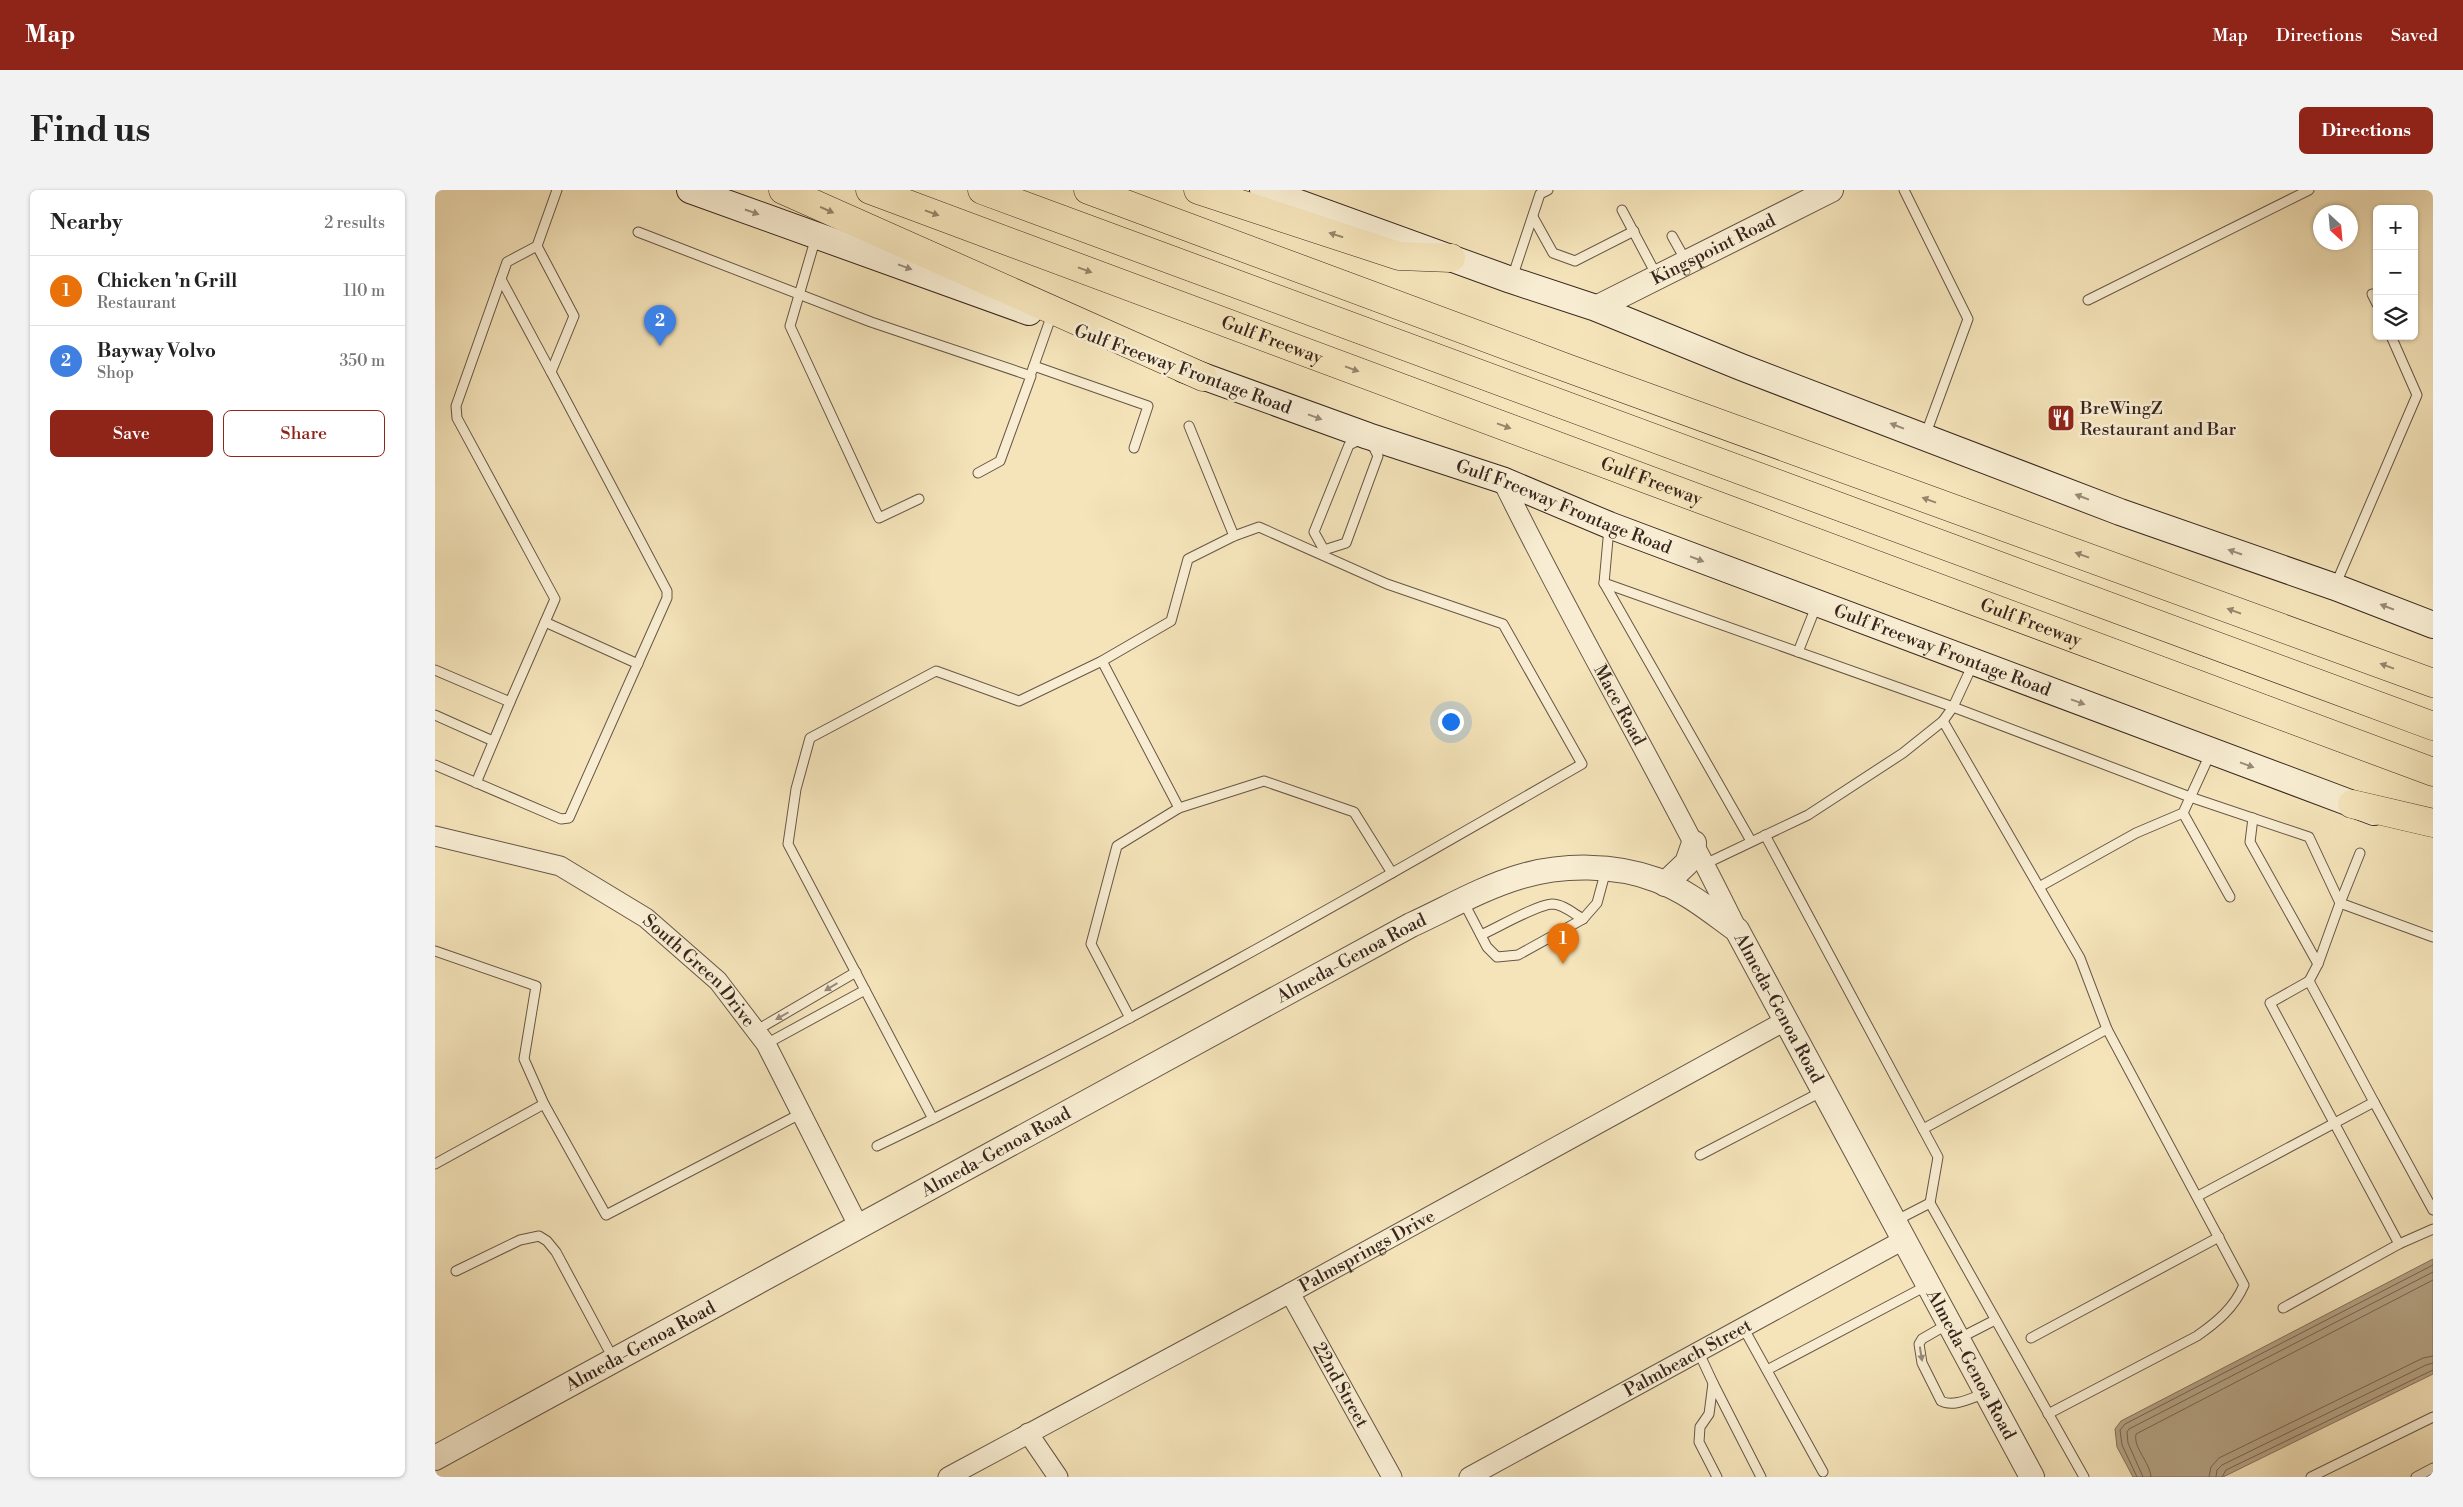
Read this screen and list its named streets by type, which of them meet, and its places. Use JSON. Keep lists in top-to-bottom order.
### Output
{
  "streets": {
    "highway": ["Gulf Freeway"],
    "main road": ["Gulf Freeway Frontage Road"],
    "street": [
      "Kingspoint Road",
      "Mace Road",
      "Almeda-Genoa Road",
      "South Green Drive",
      "Palmsprings Drive",
      "Palmbeach Street",
      "22nd Street"
    ]
  },
  "crossings": [
    ["Gulf Freeway Frontage Road", "Mace Road"],
    ["Mace Road", "Almeda-Genoa Road"],
    ["Almeda-Genoa Road", "South Green Drive"],
    ["Almeda-Genoa Road", "Palmsprings Drive"],
    ["Almeda-Genoa Road", "Palmbeach Street"],
    ["Palmsprings Drive", "22nd Street"]
  ],
  "places": {
    "restaurant": ["BreWingZ Restaurant and Bar"]
  },
  "north": "bottom right",
  "page": {
    "header": "Map",
    "nav": ["Map", "Directions", "Saved"],
    "buttons": [
      "Directions",
      ["Save", "Share"]
    ],
    "title": "Find us",
    "heading": ["Nearby", "2 results"],
    "map_buttons": ["+", "−"],
    "list": [
      {
        "mark": "1",
        "name": "Chicken 'n Grill",
        "note": "Restaurant",
        "value": "110 m"
      },
      {
        "mark": "2",
        "name": "Bayway Volvo",
        "note": "Shop",
        "value": "350 m"
      }
    ],
    "pins": ["2", "1"]
  }
}
